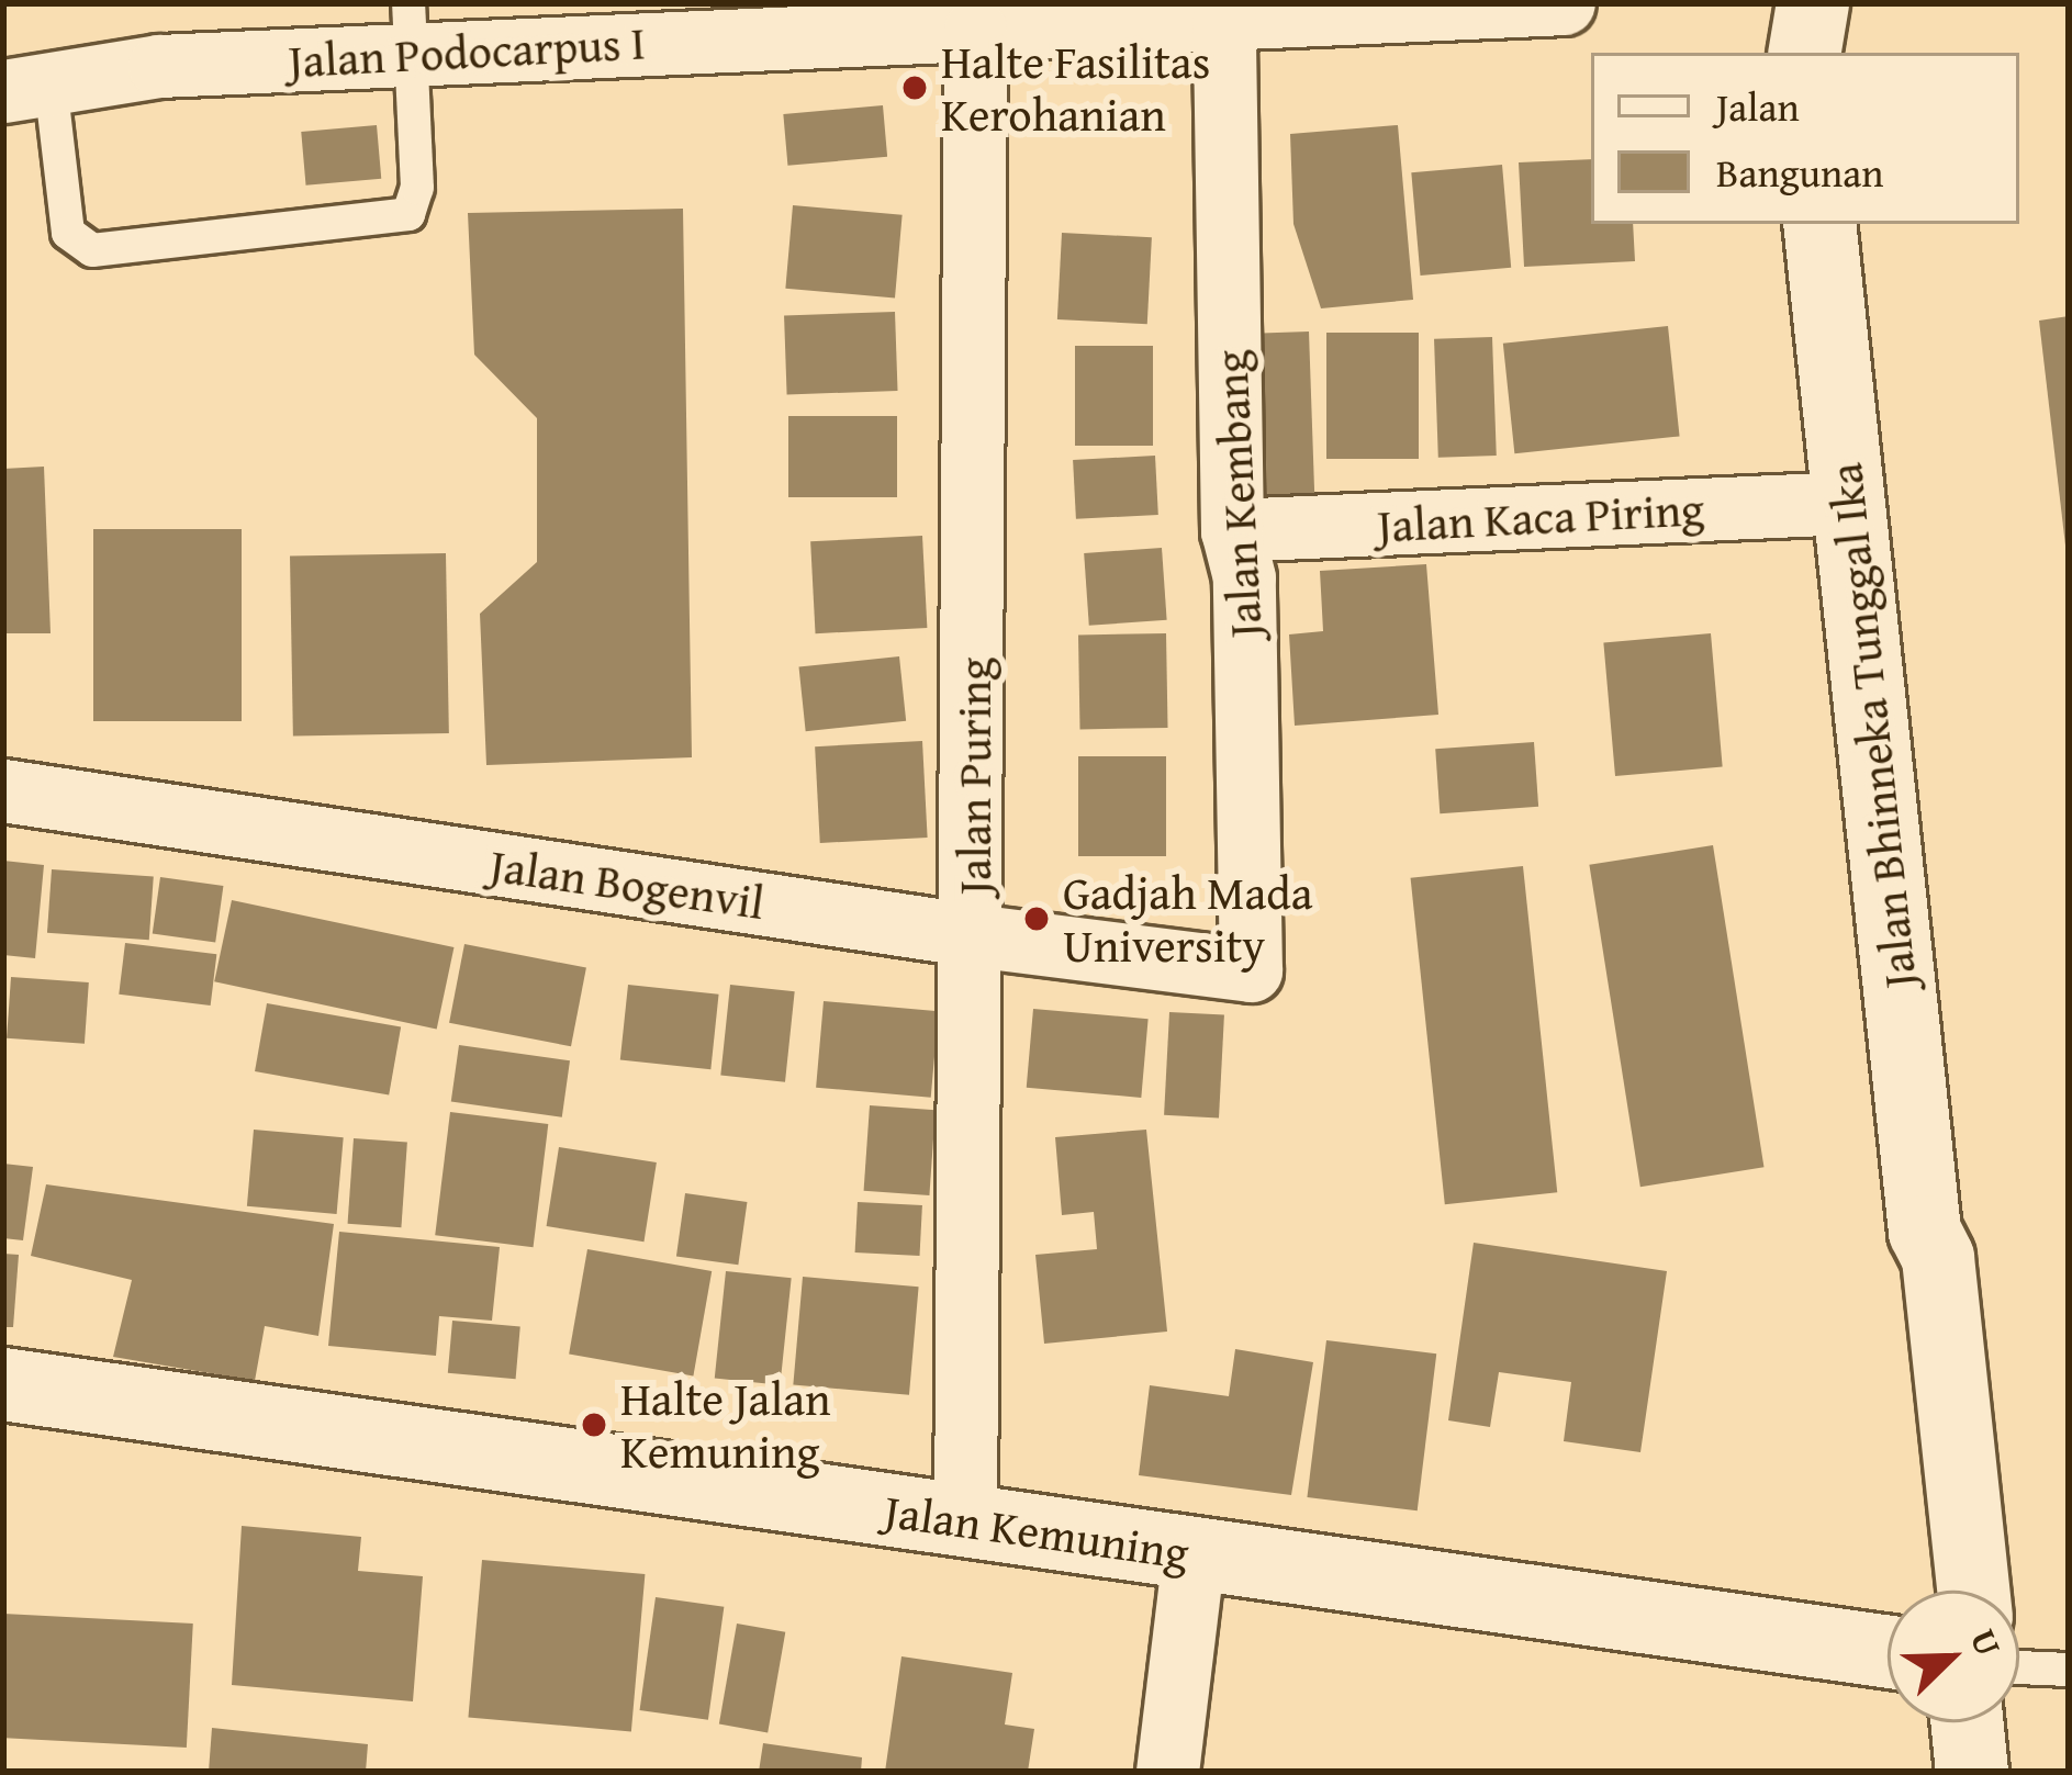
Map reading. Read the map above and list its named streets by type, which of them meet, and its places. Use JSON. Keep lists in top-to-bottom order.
{
  "streets": {
    "street": [
      "Jalan Podocarpus I",
      "Jalan Kembang",
      "Jalan Kaca Piring",
      "Jalan Bhinneka Tunggal Ika",
      "Jalan Puring",
      "Jalan Bogenvil",
      "Jalan Kemuning"
    ]
  },
  "crossings": [
    ["Jalan Podocarpus I", "Jalan Kembang"],
    ["Jalan Podocarpus I", "Jalan Puring"],
    ["Jalan Kembang", "Jalan Kaca Piring"],
    ["Jalan Kembang", "Jalan Bogenvil"],
    ["Jalan Kaca Piring", "Jalan Bhinneka Tunggal Ika"],
    ["Jalan Puring", "Jalan Bogenvil"],
    ["Jalan Puring", "Jalan Kemuning"]
  ],
  "places": ["Halte Fasilitas Kerohanian", "Gadjah Mada University", "Halte Jalan Kemuning"],
  "legend": ["Jalan", "Bangunan"],
  "north": "top right"
}
